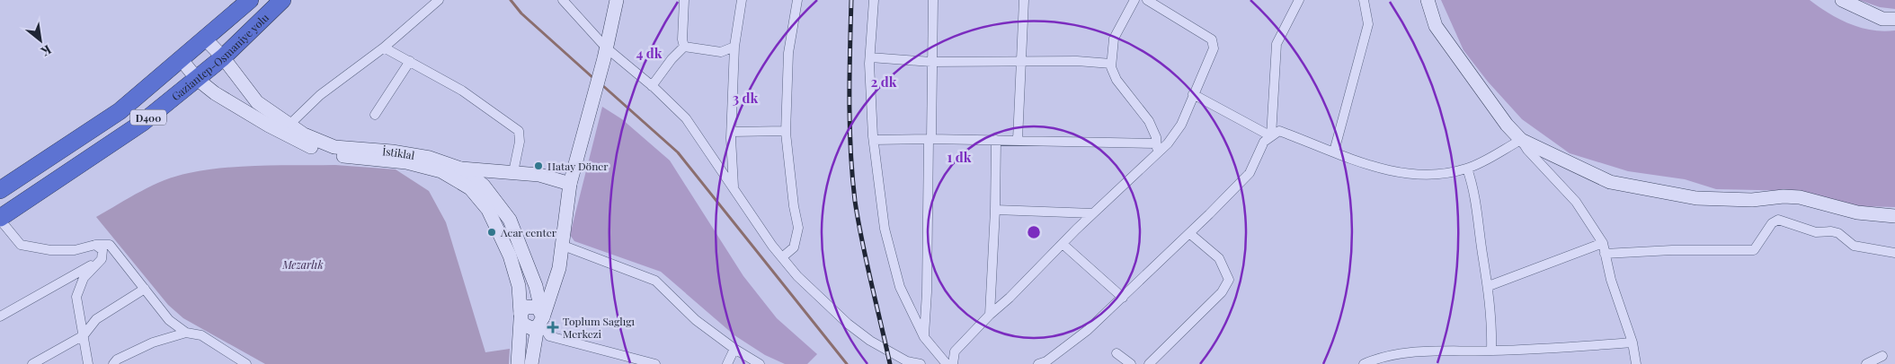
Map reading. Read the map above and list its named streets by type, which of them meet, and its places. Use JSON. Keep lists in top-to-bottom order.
{
  "streets": {
    "highway": ["Gaziantep-Osmaniye yolu", "D400"],
    "street": ["İstiklal"]
  },
  "crossings": [
    ["Gaziantep-Osmaniye yolu", "İstiklal"]
  ],
  "parks": ["Mezarlık"],
  "places": {
    "other": ["Hatay Döner", "Acar center"],
    "health": ["Toplum Saglıgı Merkezi"]
  },
  "north": "bottom right",
  "rings": [
    "4 dk",
    "2 dk",
    "3 dk",
    "1 dk"
  ]
}
